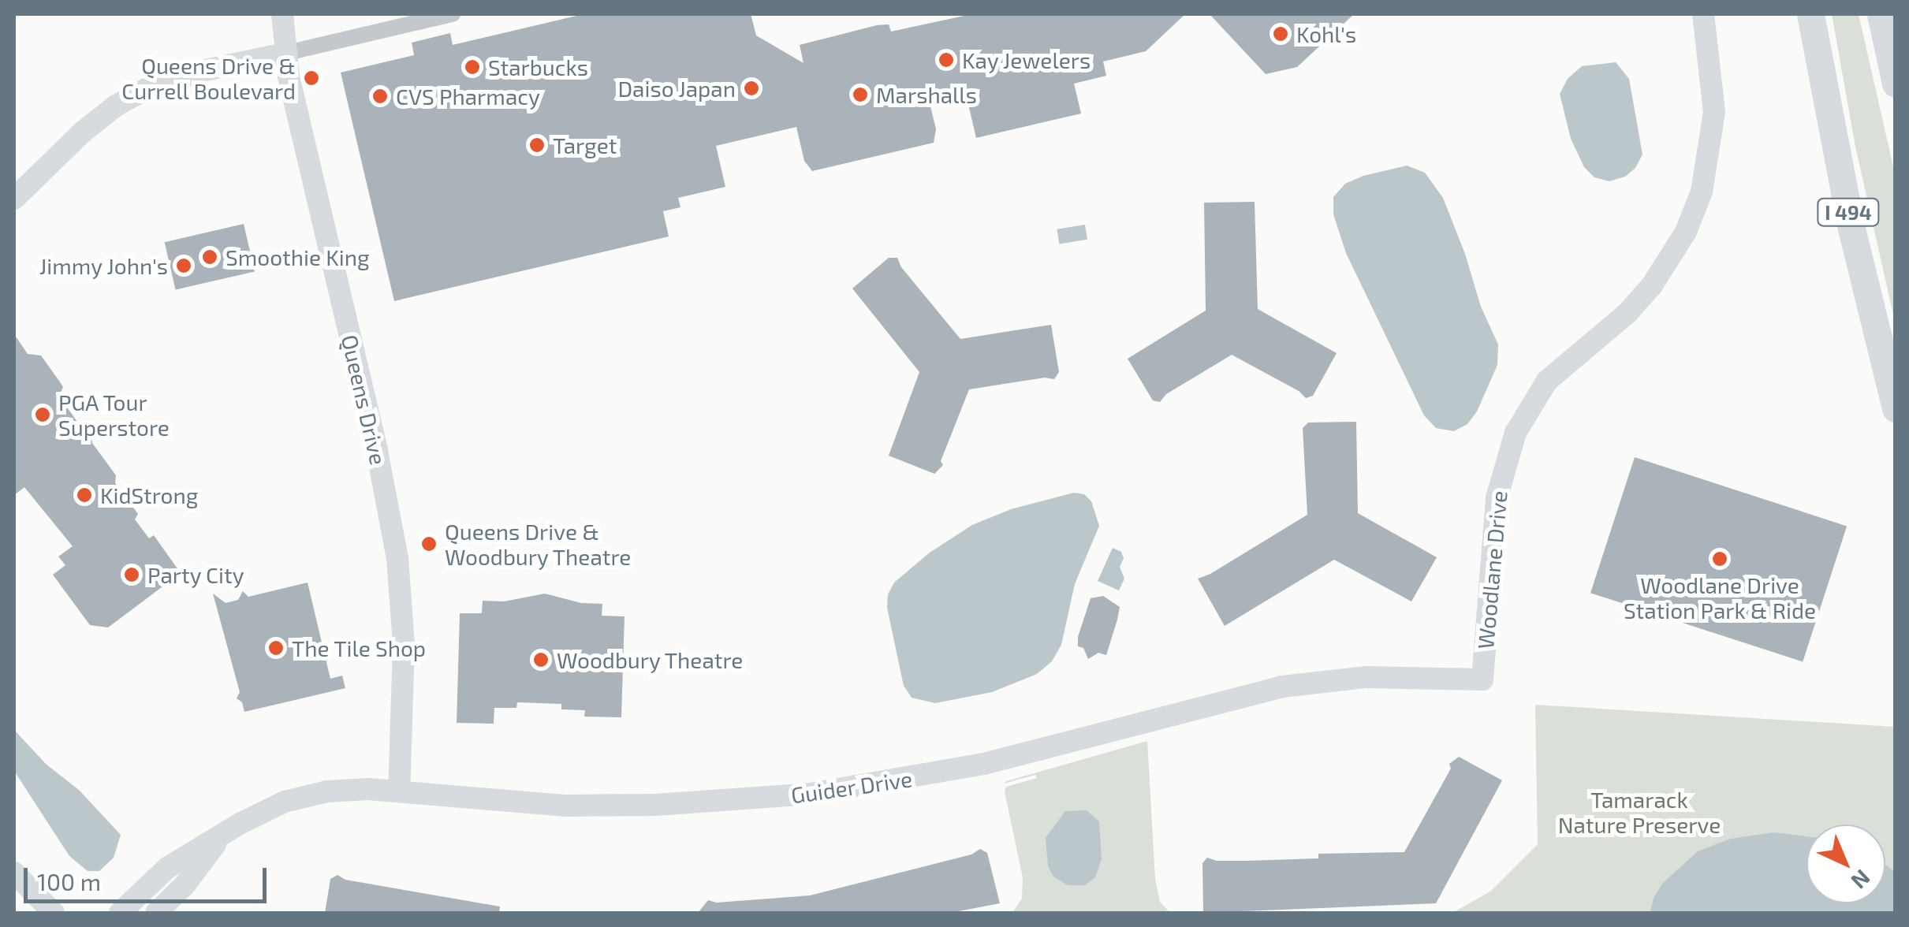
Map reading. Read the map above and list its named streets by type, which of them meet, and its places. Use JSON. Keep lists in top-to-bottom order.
{
  "streets": {
    "highway": ["I 494"],
    "street": ["Queens Drive", "Woodlane Drive", "Guider Drive"]
  },
  "crossings": [
    ["Queens Drive", "Guider Drive"],
    ["Woodlane Drive", "Guider Drive"]
  ],
  "parks": ["Tamarack Nature Preserve"],
  "places": [
    "Kohl's",
    "Kay Jewelers",
    "Starbucks",
    "Queens Drive & Currell Boulevard",
    "Daiso Japan",
    "Marshalls",
    "CVS Pharmacy",
    "Target",
    "Smoothie King",
    "Jimmy John's",
    "PGA Tour Superstore",
    "KidStrong",
    "Queens Drive & Woodbury Theatre",
    "Woodlane Drive Station Park & Ride",
    "Party City",
    "The Tile Shop",
    "Woodbury Theatre"
  ],
  "scale_bar": "100 m",
  "north": "bottom right"
}
